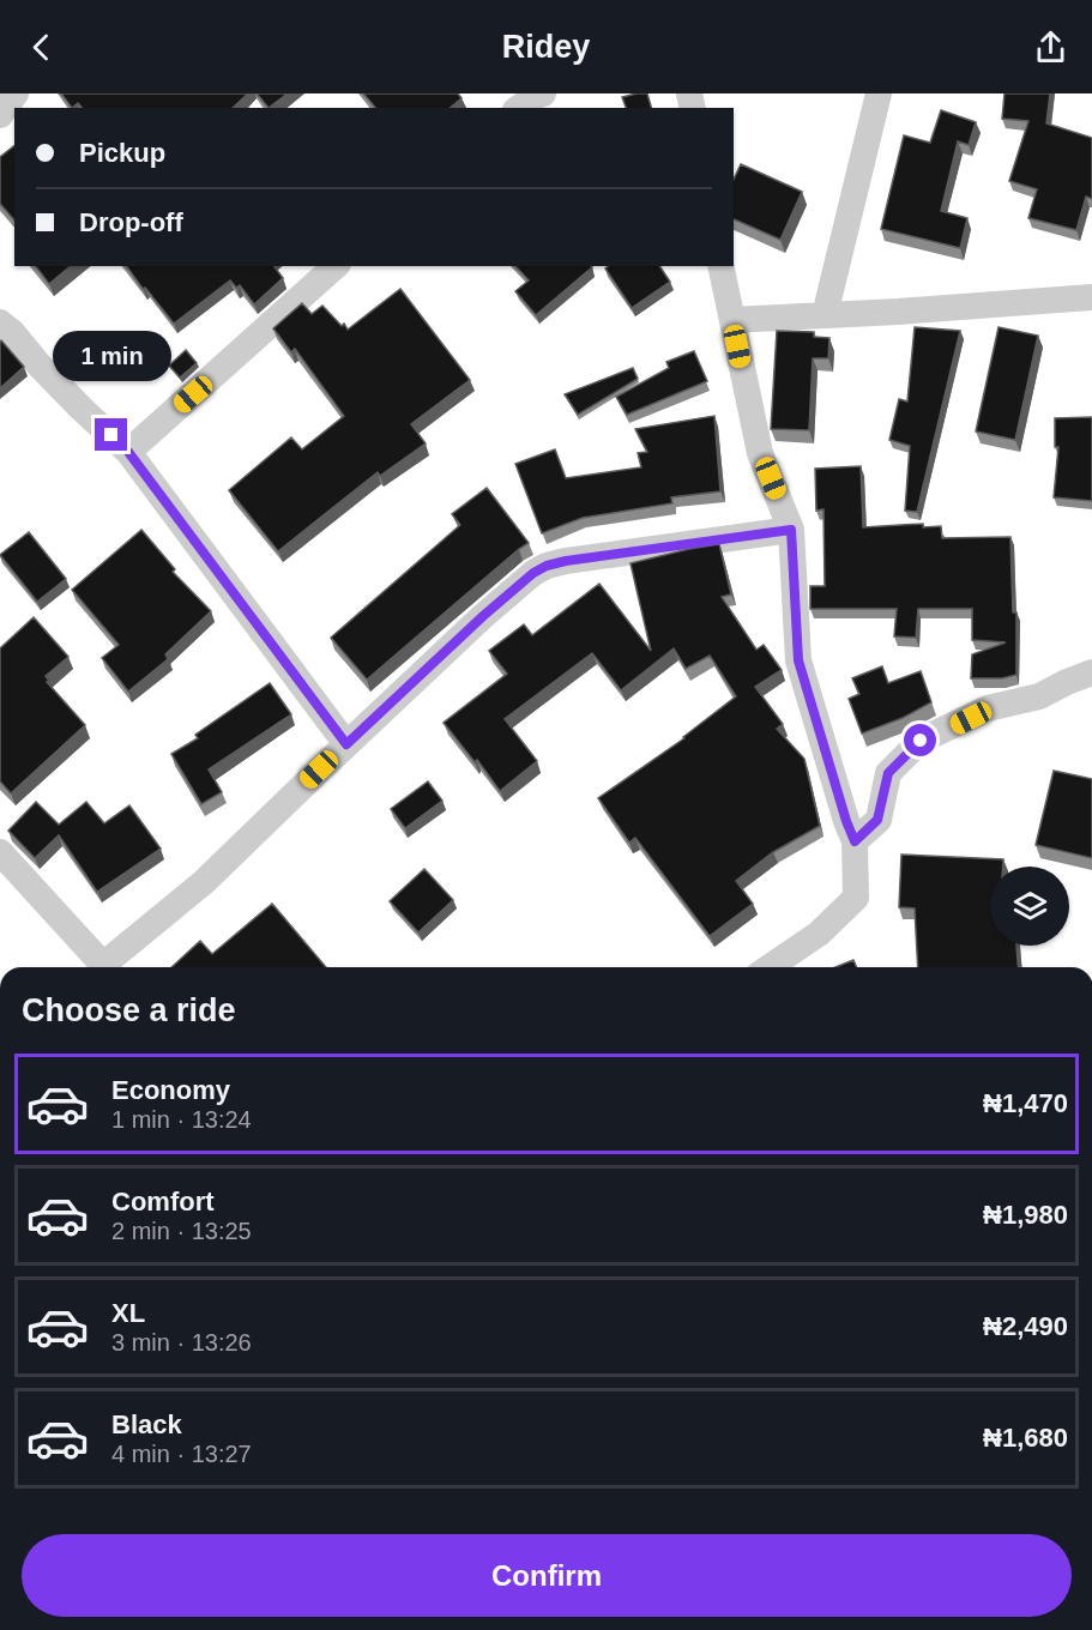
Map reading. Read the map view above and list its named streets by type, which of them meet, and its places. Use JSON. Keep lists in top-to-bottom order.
{
  "page": {
    "header": "Ridey",
    "banner": ["Pickup", "Drop-off"],
    "bubble": "1 min",
    "heading": "Choose a ride",
    "list": [
      {
        "name": "Economy",
        "note": "1 min · 13:24",
        "value": "₦1,470"
      },
      {
        "name": "Comfort",
        "note": "2 min · 13:25",
        "value": "₦1,980"
      },
      {
        "name": "XL",
        "note": "3 min · 13:26",
        "value": "₦2,490"
      },
      {
        "name": "Black",
        "note": "4 min · 13:27",
        "value": "₦1,680"
      }
    ],
    "buttons": "Confirm"
  }
}
